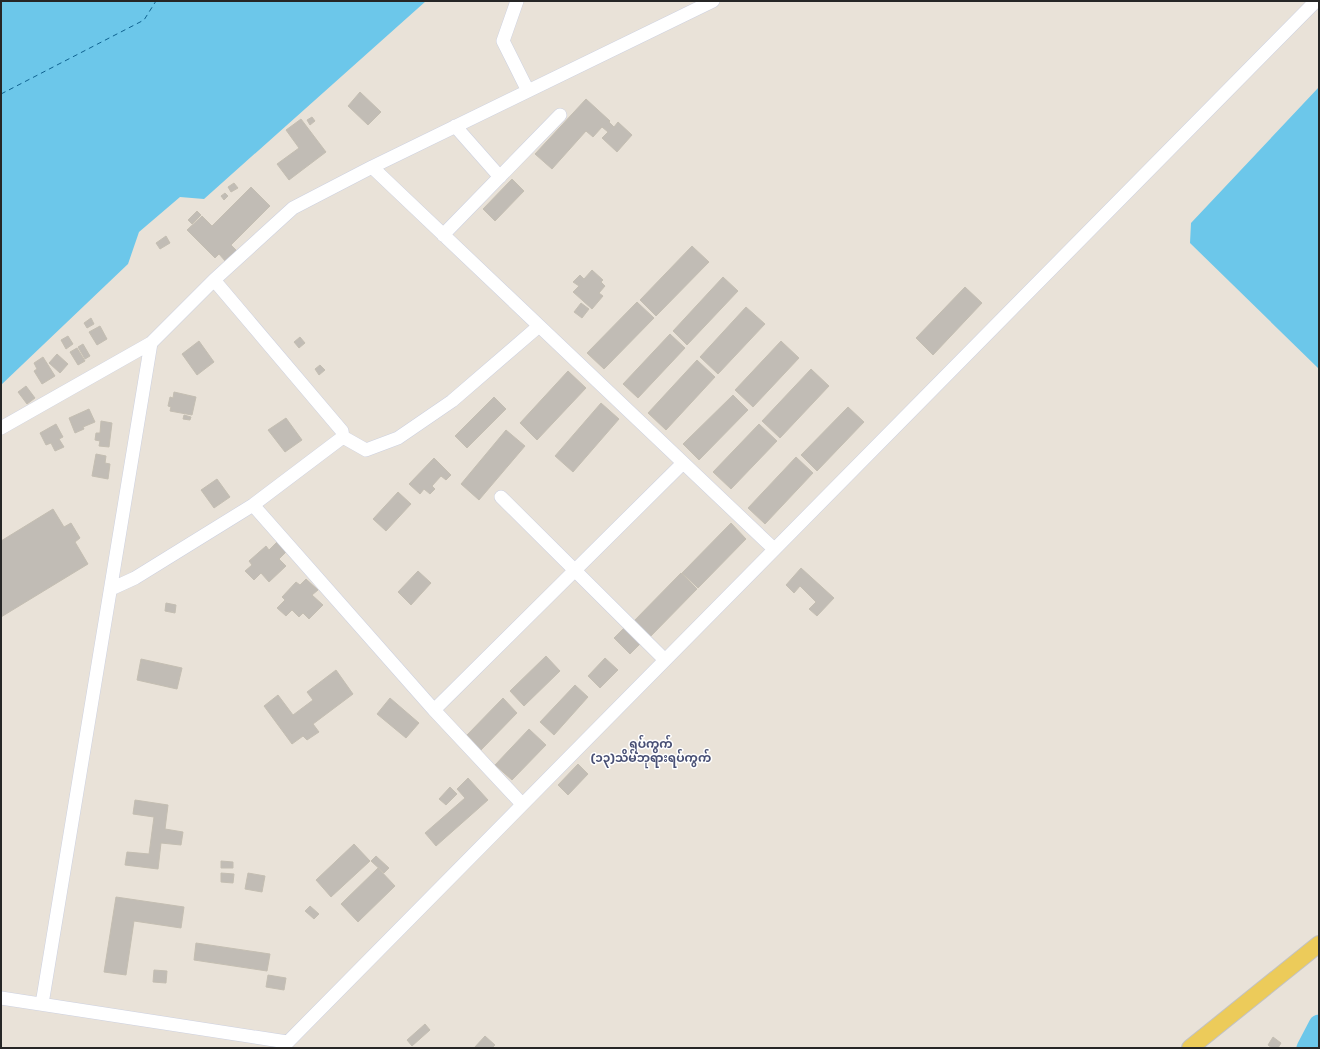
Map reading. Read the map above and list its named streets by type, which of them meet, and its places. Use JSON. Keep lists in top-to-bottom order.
{
  "districts": ["ရပ်ကွက် (၁၃)သိမ်ဘုရားရပ်ကွက်"]
}
